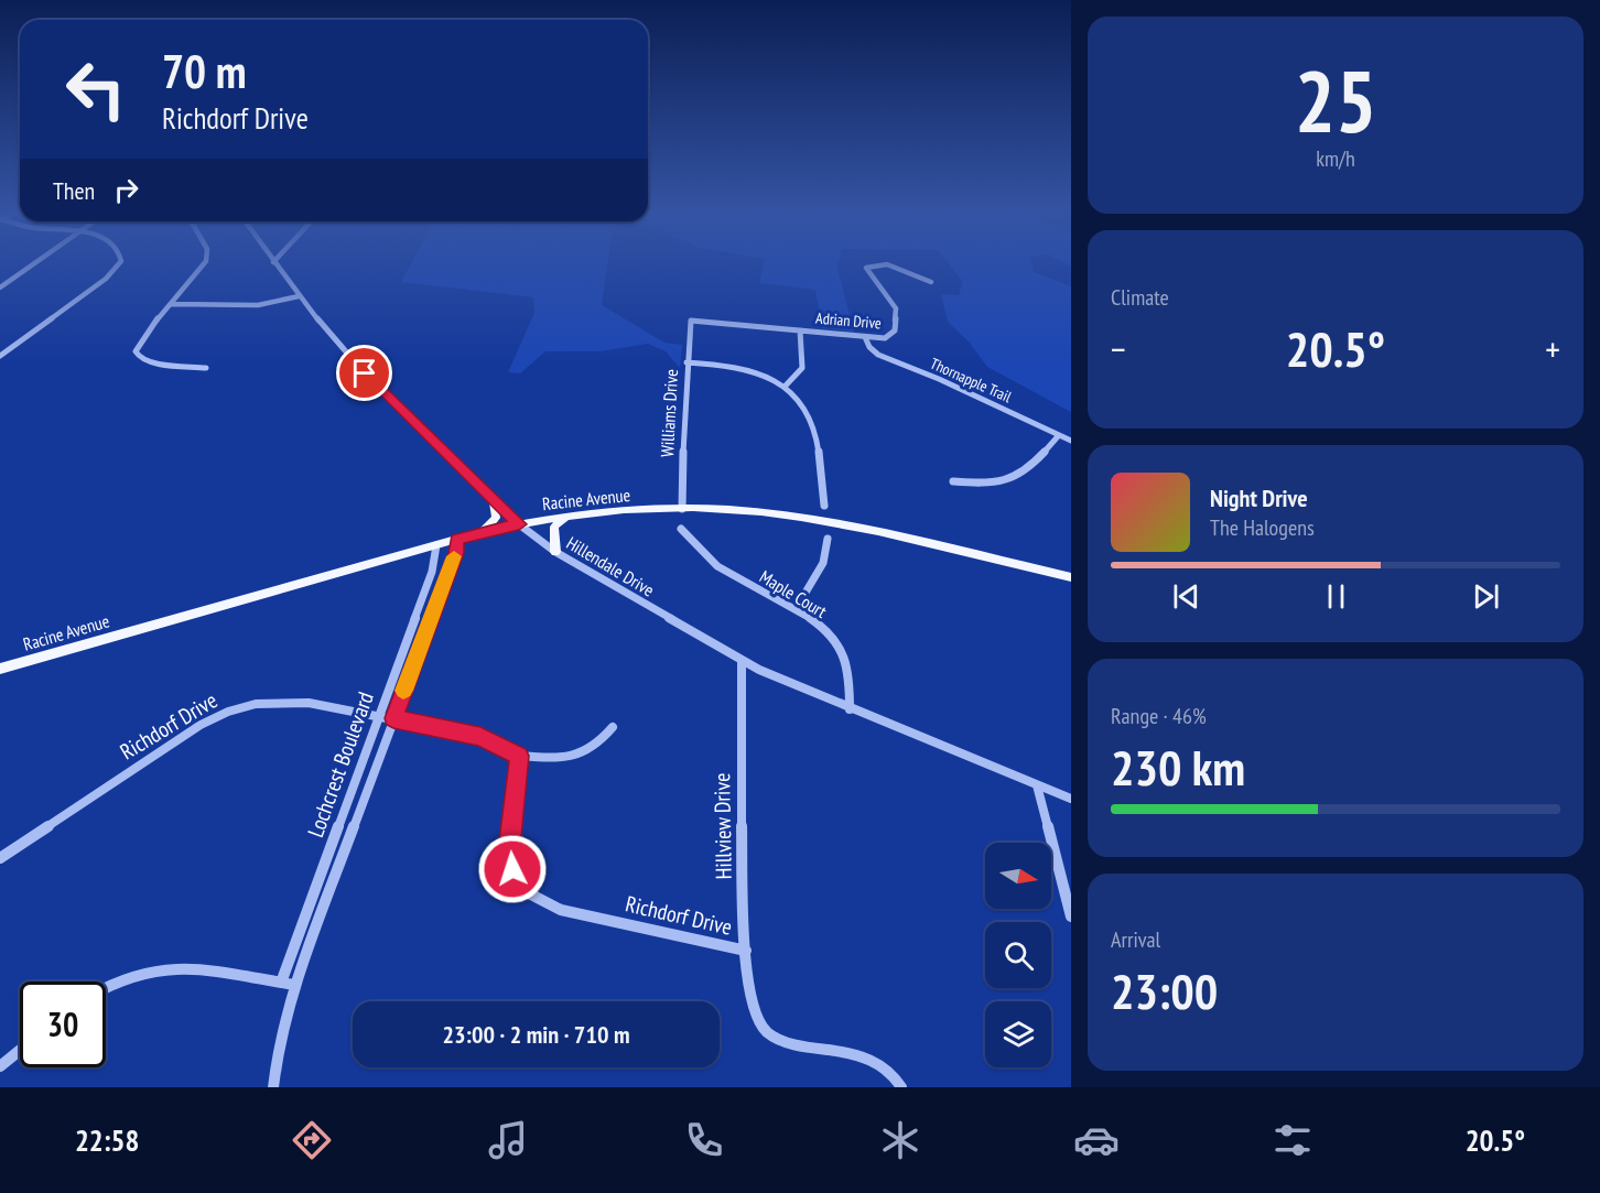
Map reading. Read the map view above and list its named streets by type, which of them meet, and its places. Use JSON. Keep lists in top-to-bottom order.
{
  "streets": {
    "main road": ["Racine Avenue"],
    "street": [
      "Adrian Drive",
      "Thornapple Trail",
      "Williams Drive",
      "Hillendale Drive",
      "Maple Court",
      "Richdorf Drive",
      "Lochcrest Boulevard",
      "Hillview Drive"
    ]
  },
  "crossings": [
    ["Adrian Drive", "Thornapple Trail"],
    ["Adrian Drive", "Williams Drive"],
    ["Williams Drive", "Racine Avenue"],
    ["Racine Avenue", "Hillendale Drive"],
    ["Racine Avenue", "Lochcrest Boulevard"],
    ["Hillendale Drive", "Maple Court"],
    ["Hillendale Drive", "Hillview Drive"],
    ["Richdorf Drive", "Lochcrest Boulevard"],
    ["Richdorf Drive", "Hillview Drive"]
  ],
  "north": "right",
  "page": {
    "tile": [
      ["25", "km/h"],
      "Climate",
      ["Range · 46%", "230 km"],
      ["Arrival", "23:00"]
    ],
    "turn": ["70 m", "Richdorf Drive"],
    "then": "Then",
    "heat": ["−", "20.5°", "+"],
    "song": ["Night Drive", "The Halogens"],
    "limit": "30",
    "trip": "23:00 · 2 min · 710 m",
    "tabs": ["22:58", "20.5°"]
  }
}
